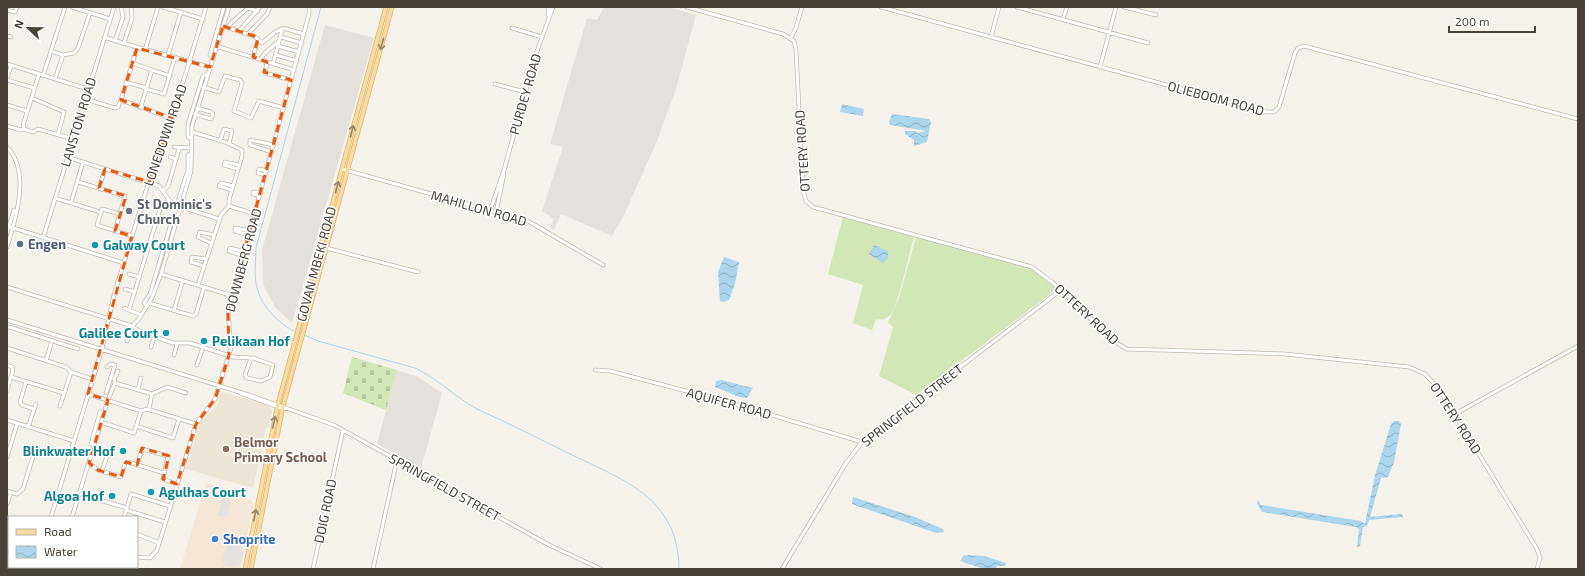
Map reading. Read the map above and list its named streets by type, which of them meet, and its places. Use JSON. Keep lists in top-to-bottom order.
{
  "streets": {
    "main road": ["GOVAN MBEKI ROAD"],
    "street": [
      "PURDEY ROAD",
      "OLIEBOOM ROAD",
      "LANSTON ROAD",
      "LONEDOWN ROAD",
      "OTTERY ROAD",
      "MAHILLON ROAD",
      "DOWNBERG ROAD",
      "AQUIFER ROAD",
      "SPRINGFIELD STREET",
      "DOIG ROAD"
    ]
  },
  "crossings": [
    ["PURDEY ROAD", "MAHILLON ROAD"],
    ["LONEDOWN ROAD", "SPRINGFIELD STREET"],
    ["OTTERY ROAD", "SPRINGFIELD STREET"],
    ["MAHILLON ROAD", "GOVAN MBEKI ROAD"],
    ["DOWNBERG ROAD", "SPRINGFIELD STREET"],
    ["GOVAN MBEKI ROAD", "SPRINGFIELD STREET"],
    ["AQUIFER ROAD", "SPRINGFIELD STREET"],
    ["SPRINGFIELD STREET", "DOIG ROAD"]
  ],
  "places": [
    "St Dominic's Church",
    "Engen",
    "Galway Court",
    "Galilee Court",
    "Pelikaan Hof",
    "Belmor Primary School",
    "Blinkwater Hof",
    "Agulhas Court",
    "Algoa Hof",
    "Shoprite"
  ],
  "legend": ["Road", "Water"],
  "scale_bar": "200 m",
  "north": "left"
}
